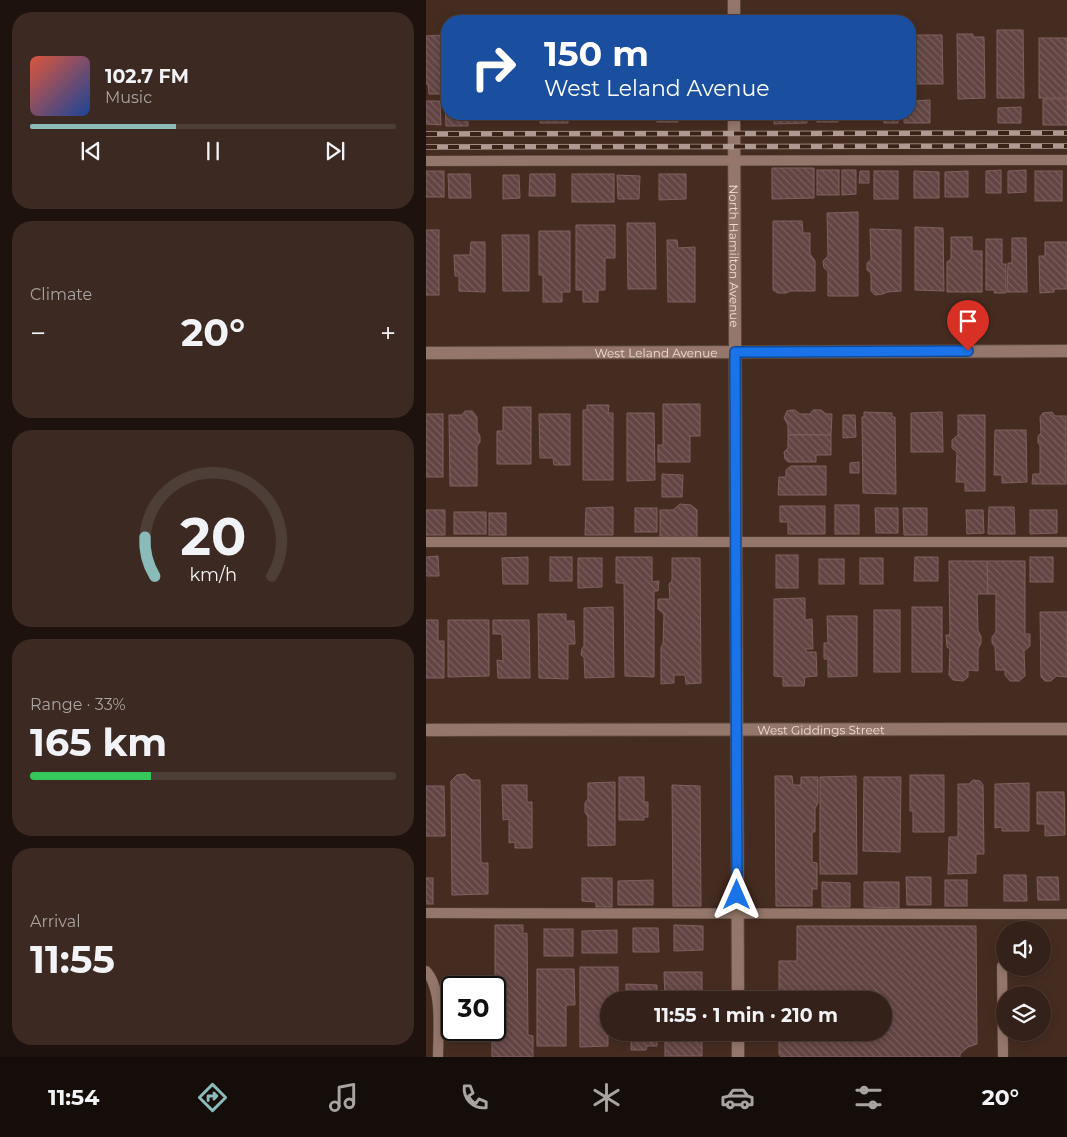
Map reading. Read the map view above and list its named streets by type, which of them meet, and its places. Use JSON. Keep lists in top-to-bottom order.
{
  "streets": {
    "street": ["North Hamilton Avenue", "West Leland Avenue", "West Giddings Street"]
  },
  "crossings": [
    ["North Hamilton Avenue", "West Leland Avenue"],
    ["North Hamilton Avenue", "West Giddings Street"]
  ],
  "page": {
    "turn": ["150 m", "West Leland Avenue"],
    "song": ["102.7 FM", "Music"],
    "tile": [
      "Climate",
      ["Range · 33%", "165 km"],
      ["Arrival", "11:55"]
    ],
    "heat": ["−", "20°", "+"],
    "limit": "30",
    "trip": "11:55 · 1 min · 210 m",
    "tabs": ["11:54", "20°"],
    "gauge": ["20", "km/h"]
  }
}
